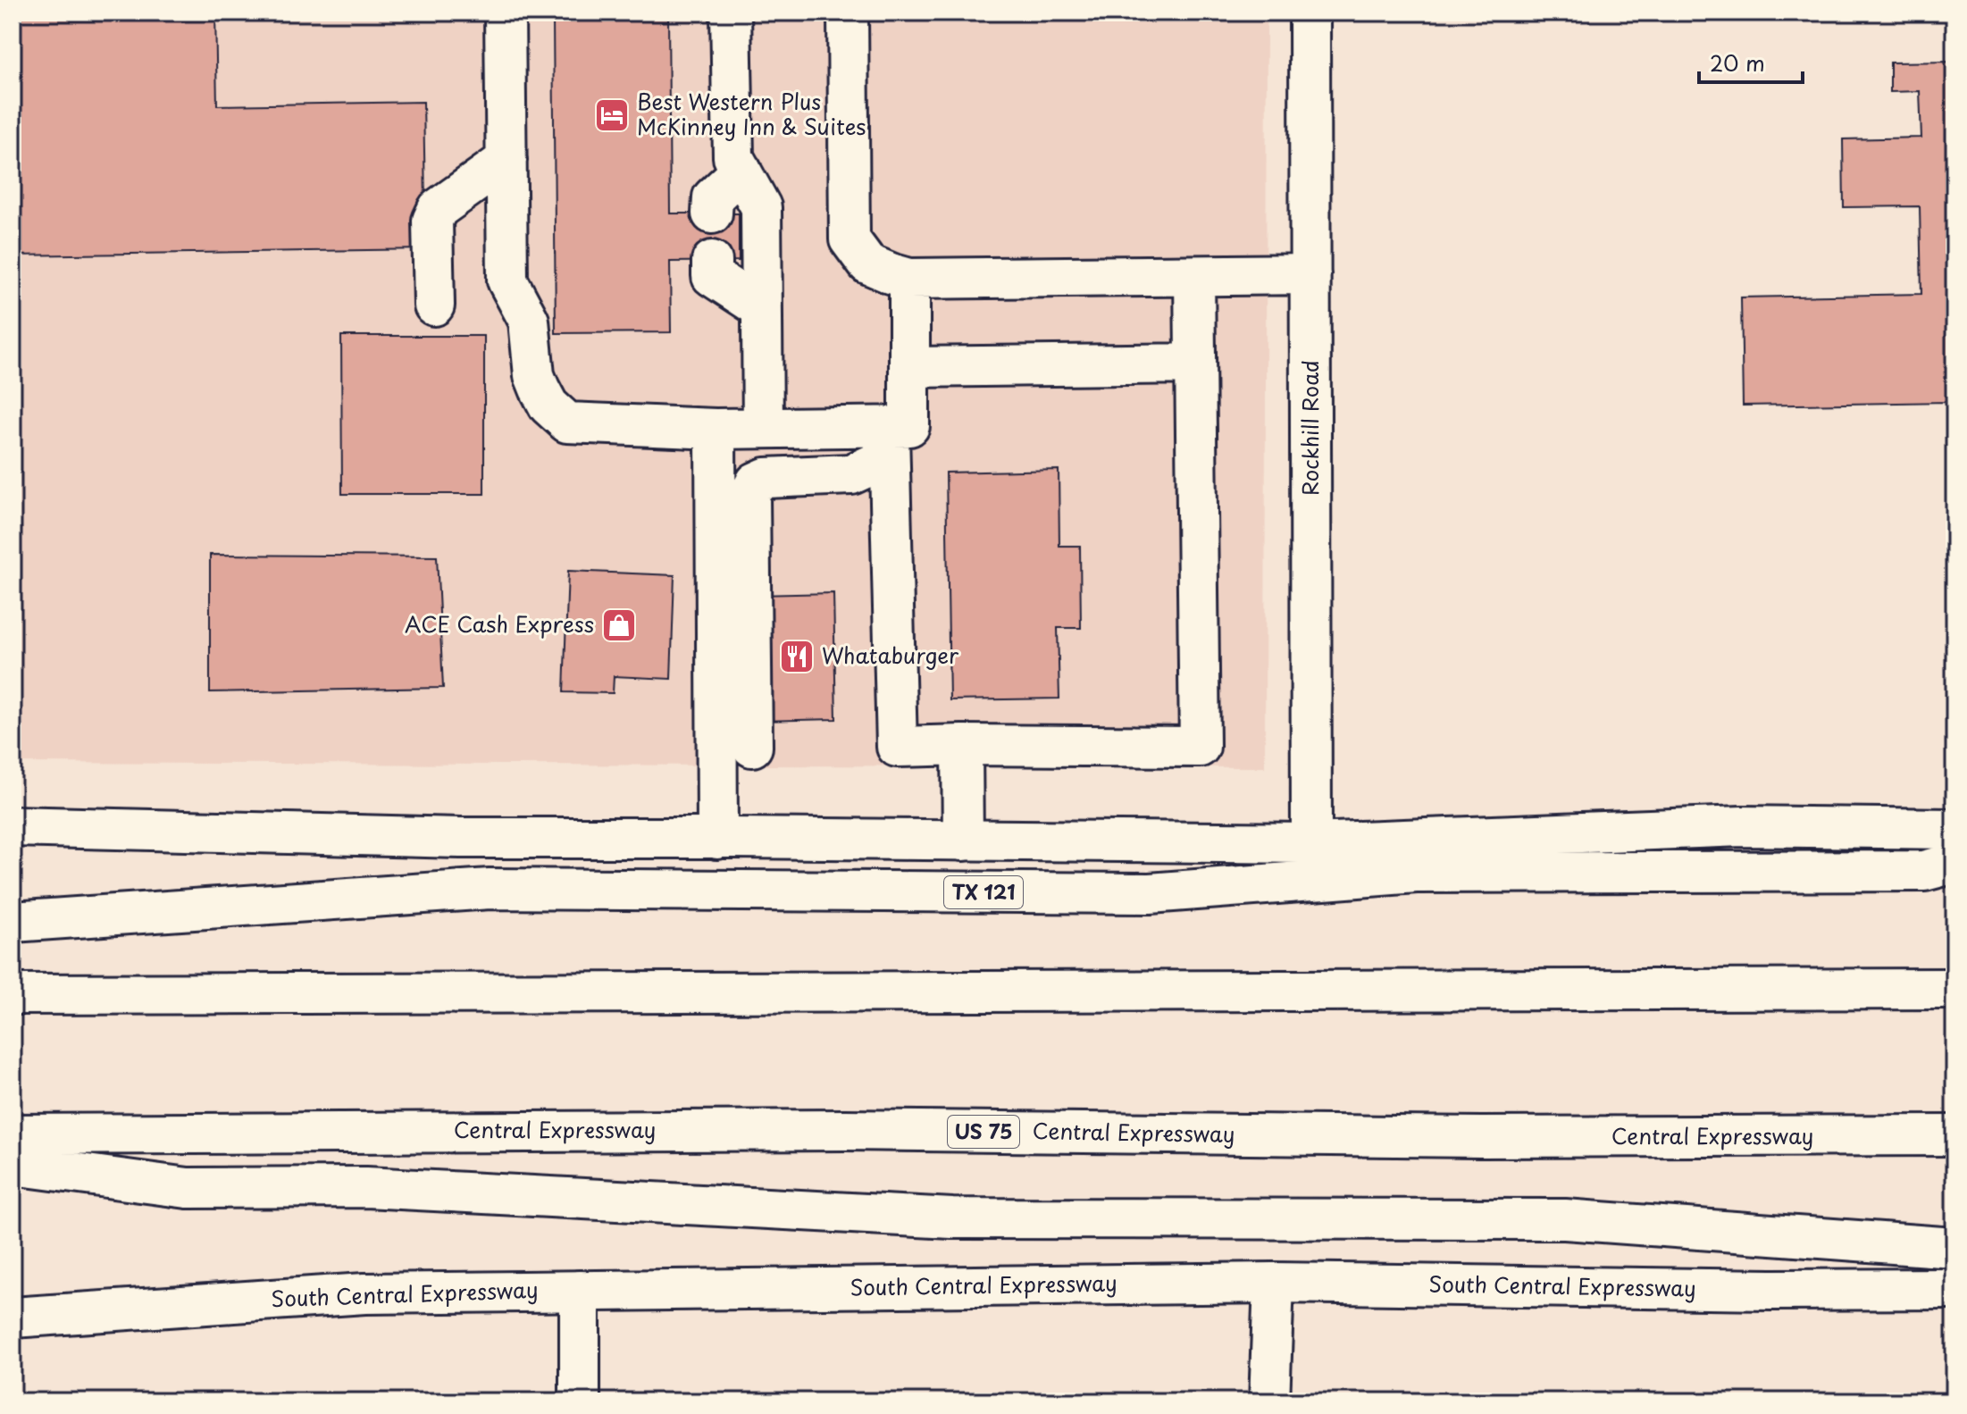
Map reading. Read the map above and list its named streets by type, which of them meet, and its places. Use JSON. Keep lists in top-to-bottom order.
{
  "streets": {
    "main road": [
      "Rockhill Road",
      "TX 121",
      "Central Expressway",
      "US 75",
      "South Central Expressway"
    ]
  },
  "places": {
    "hotel": ["Best Western Plus McKinney Inn & Suites"],
    "shop": ["ACE Cash Express"],
    "restaurant": ["Whataburger"]
  },
  "scale_bar": "20 m"
}
